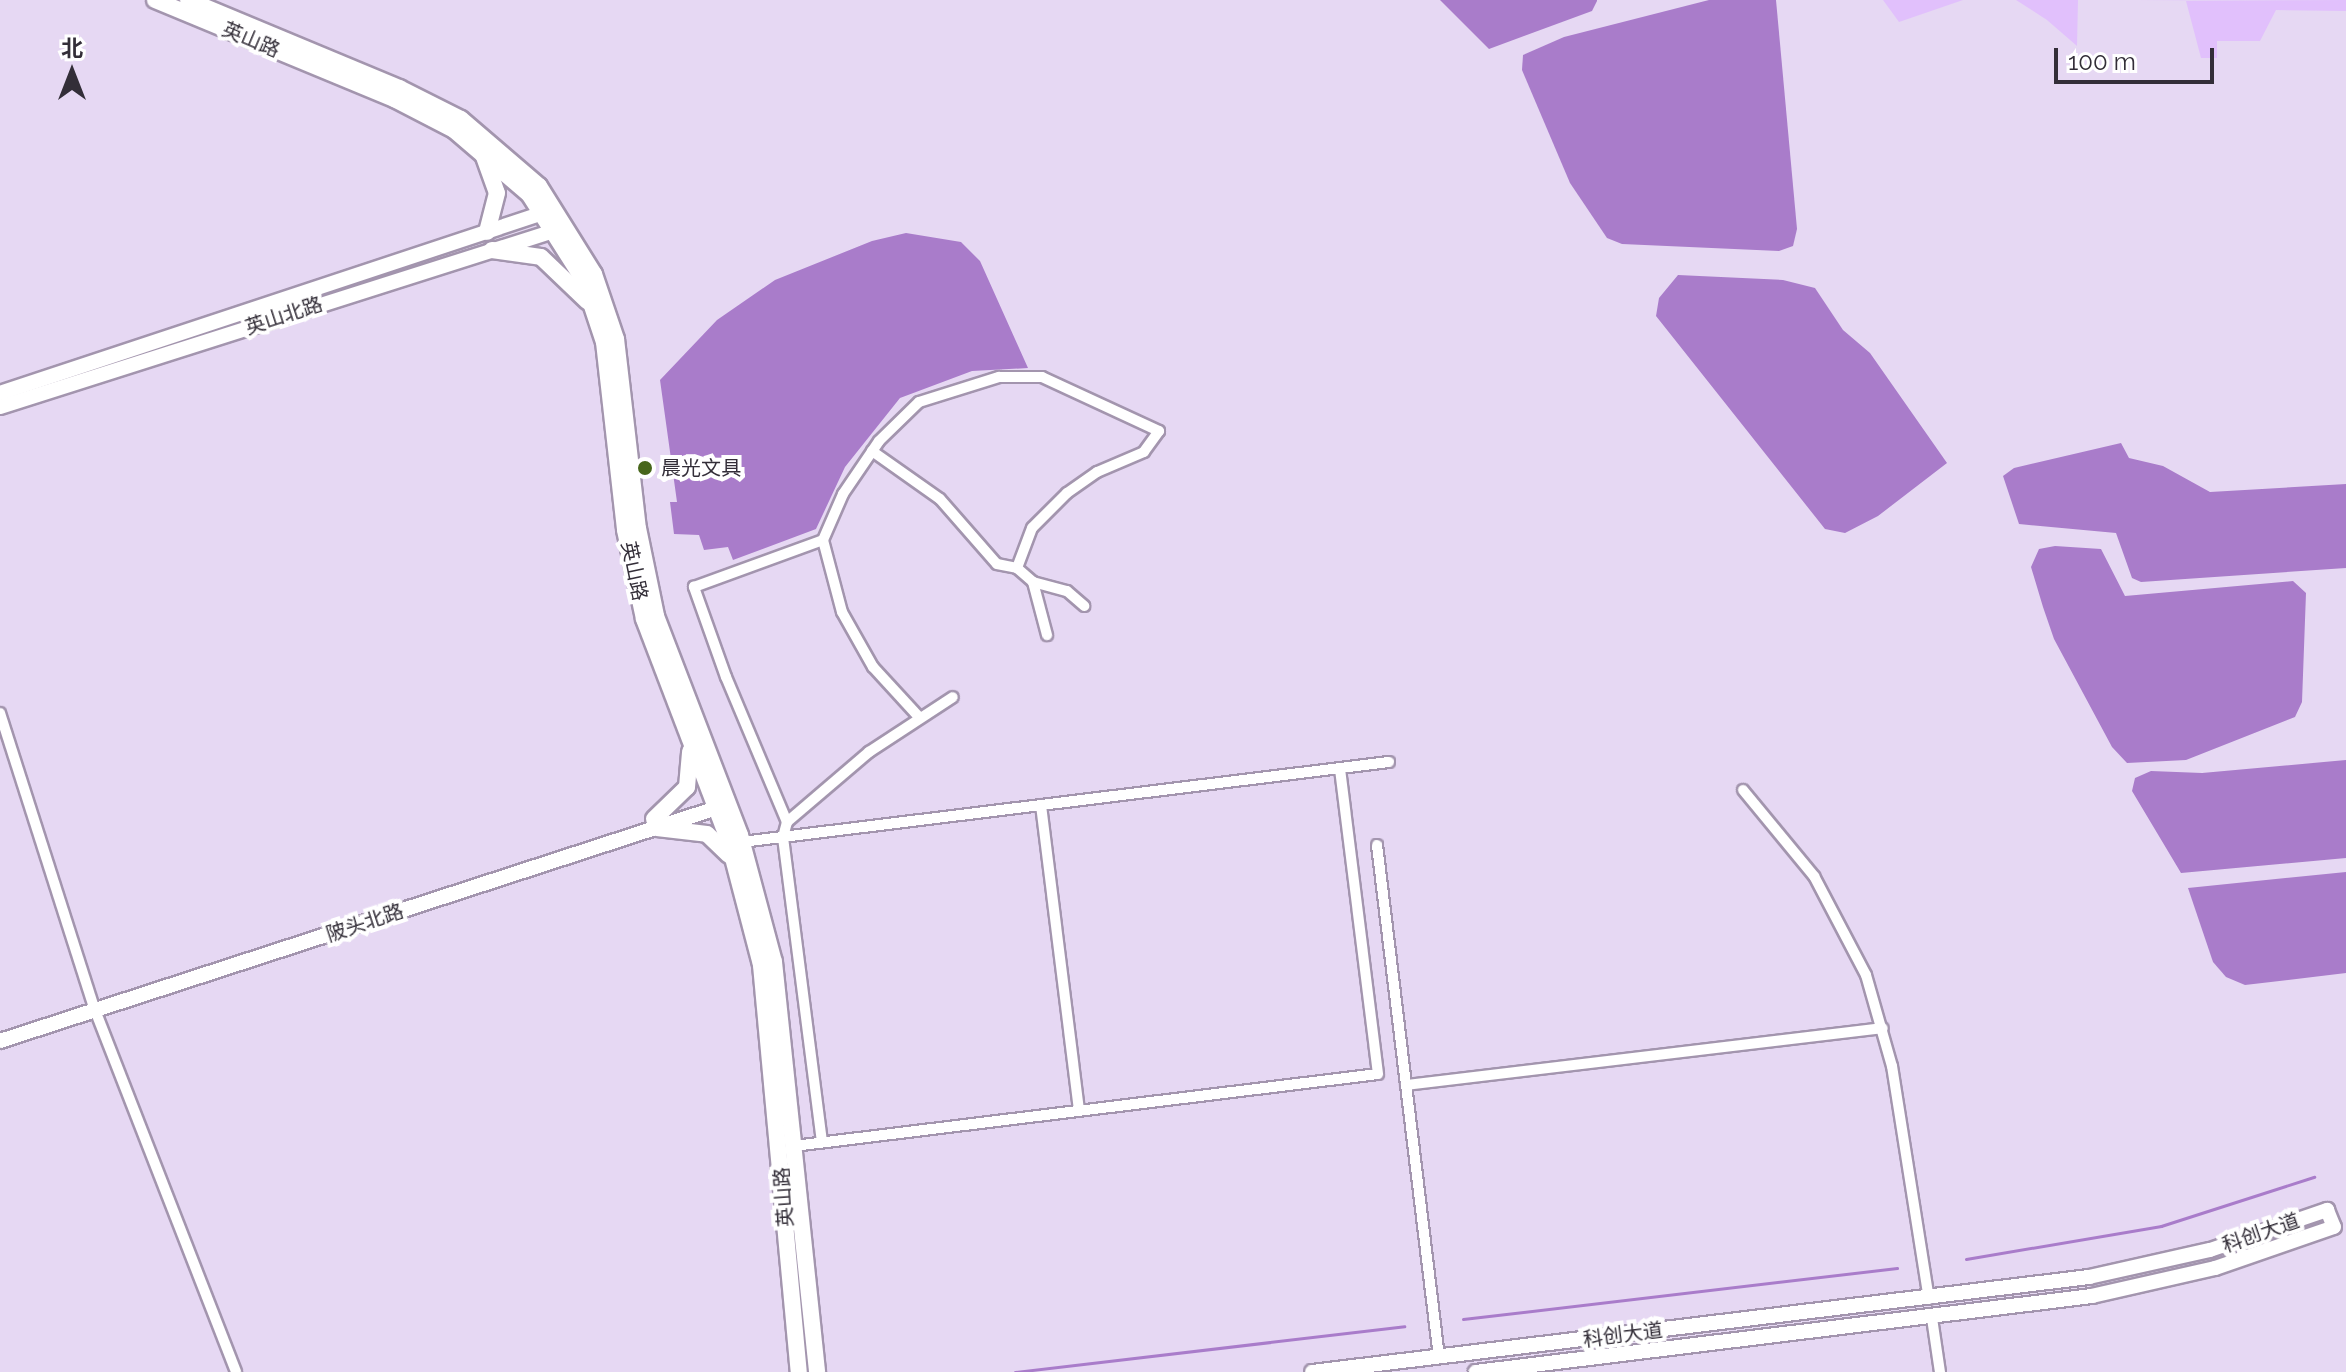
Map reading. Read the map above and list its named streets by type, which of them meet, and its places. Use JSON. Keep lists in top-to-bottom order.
{
  "streets": {
    "main road": [
      "英山路",
      "英山北路",
      "陂头北路",
      "科创大道"
    ]
  },
  "crossings": [
    ["英山路", "英山北路"],
    ["英山路", "陂头北路"]
  ],
  "places": ["晨光文具"],
  "scale_bar": "100 m",
  "north": "top"
}
